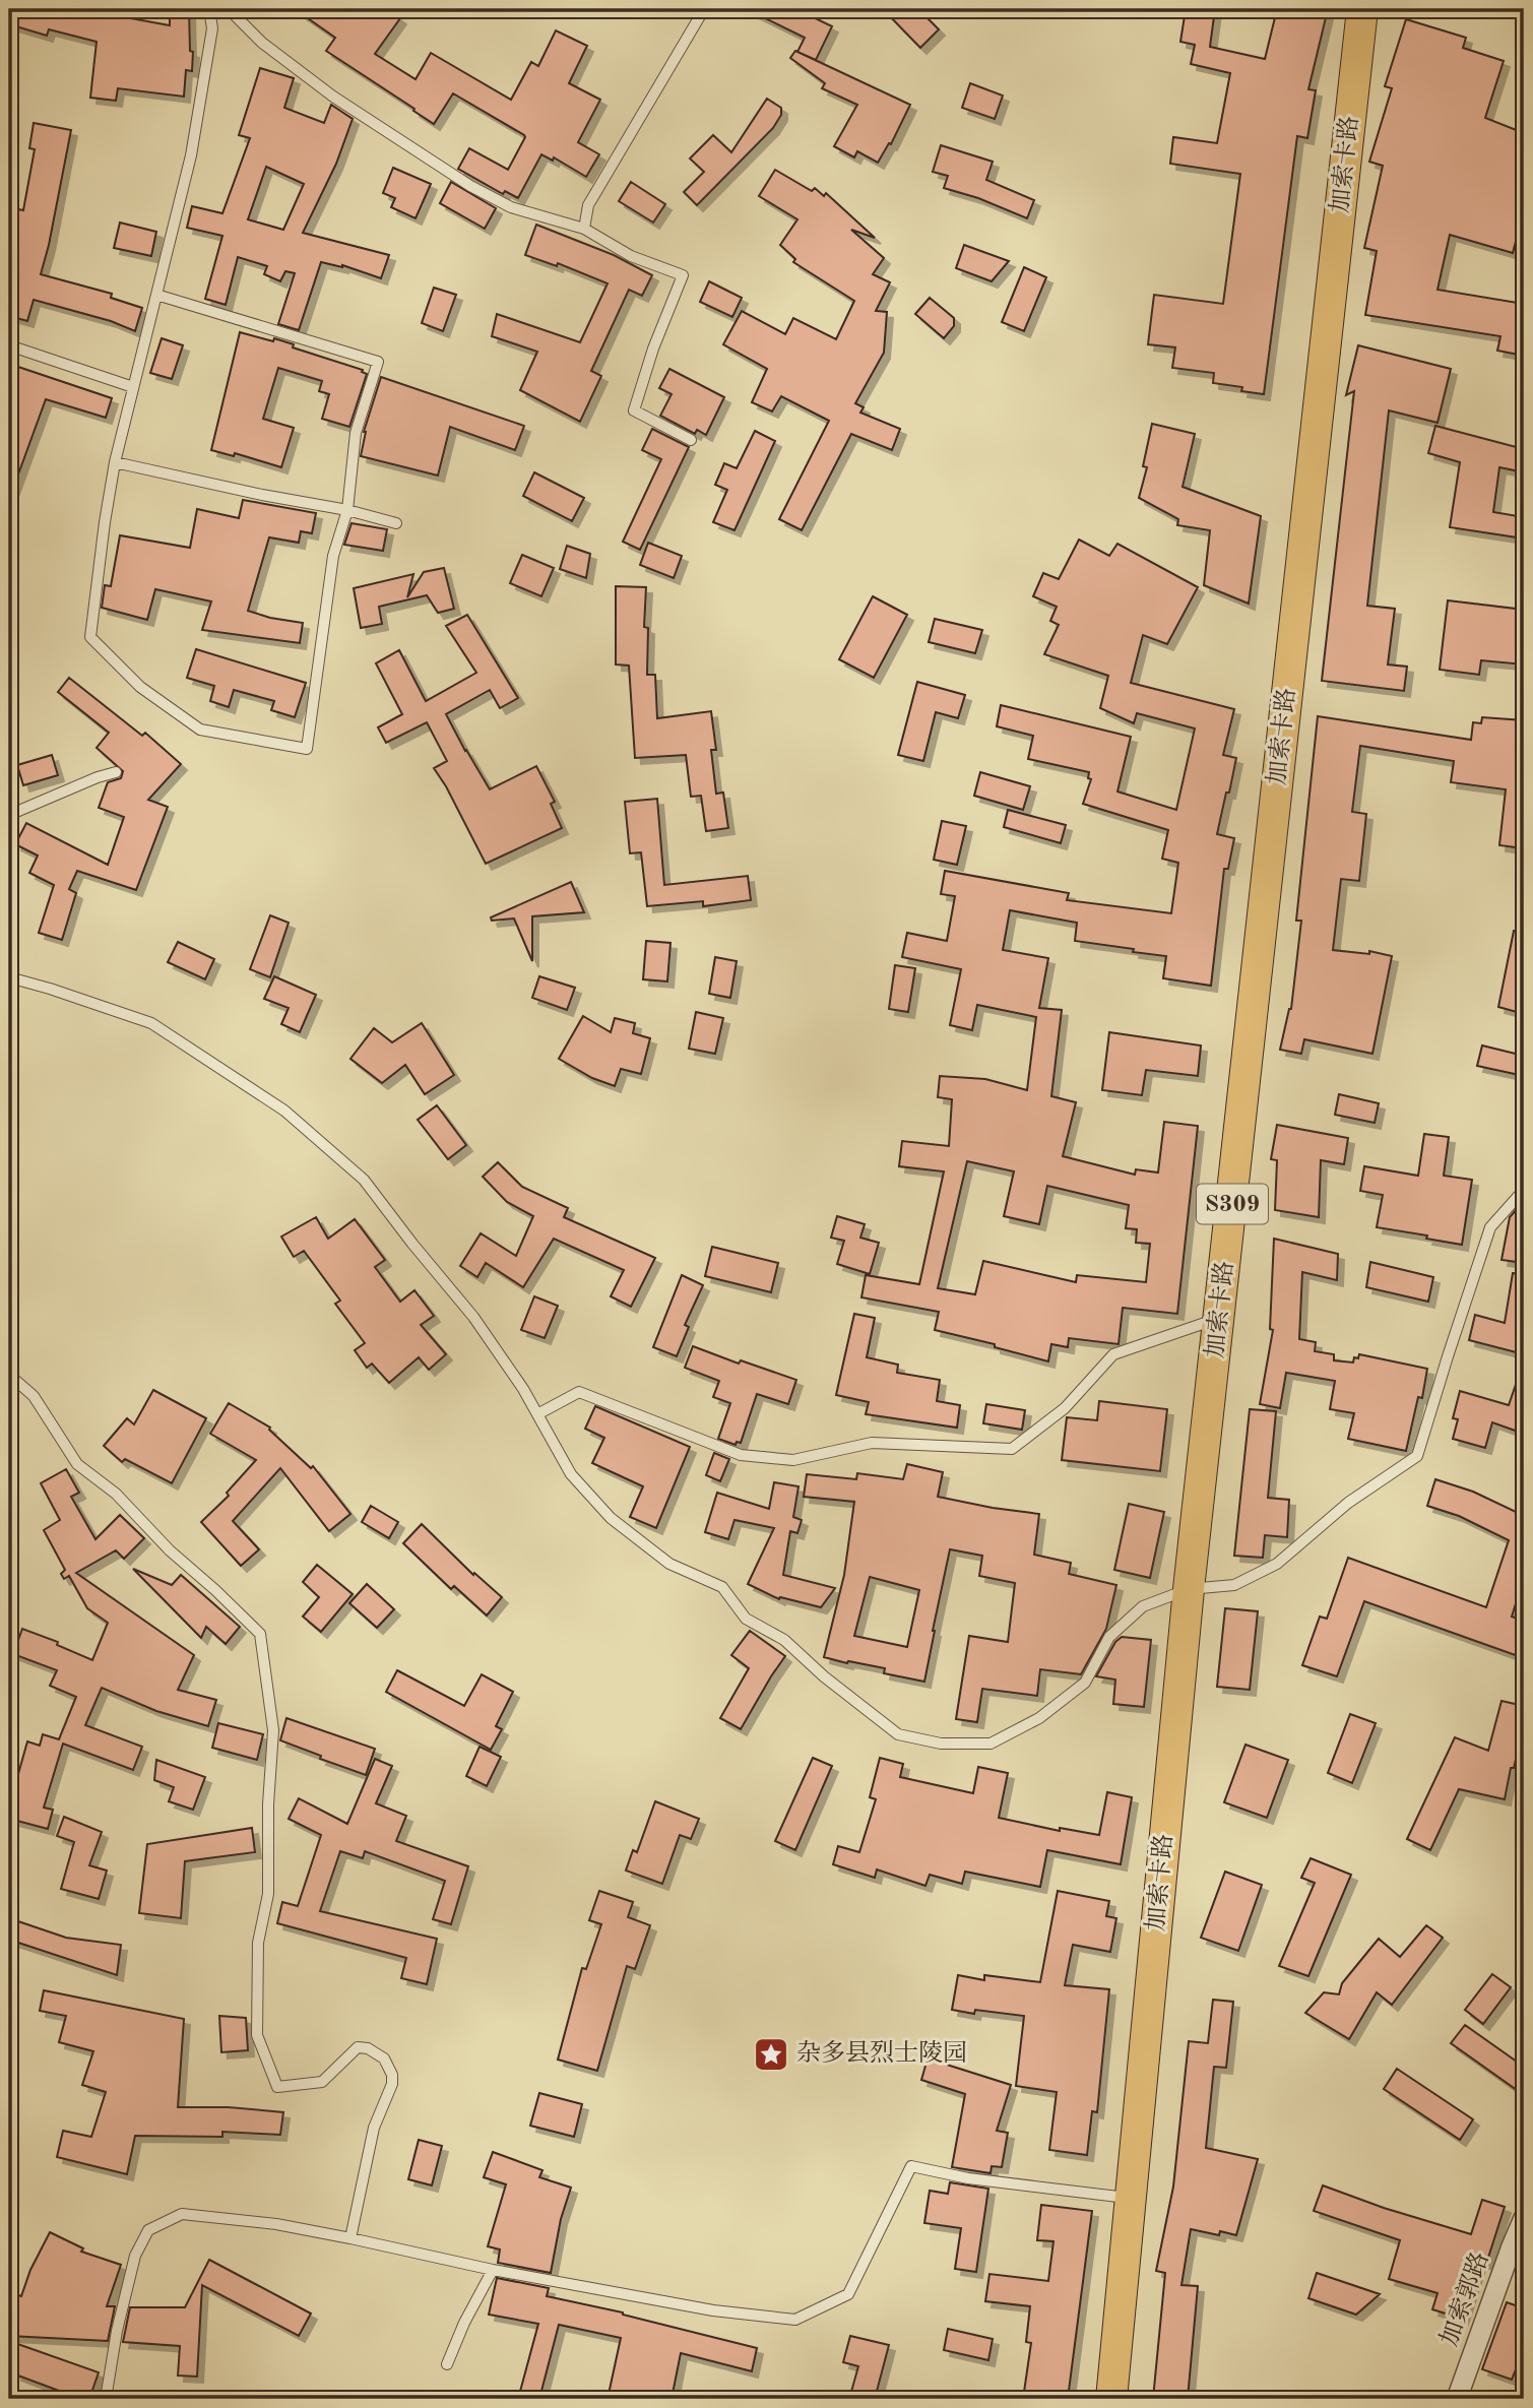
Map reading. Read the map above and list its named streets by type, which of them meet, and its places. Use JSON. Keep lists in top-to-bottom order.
{
  "streets": {
    "main road": ["加索卡路", "S309"],
    "street": ["加索郭路"]
  },
  "places": {
    "place": ["杂多县烈士陵园"]
  }
}
